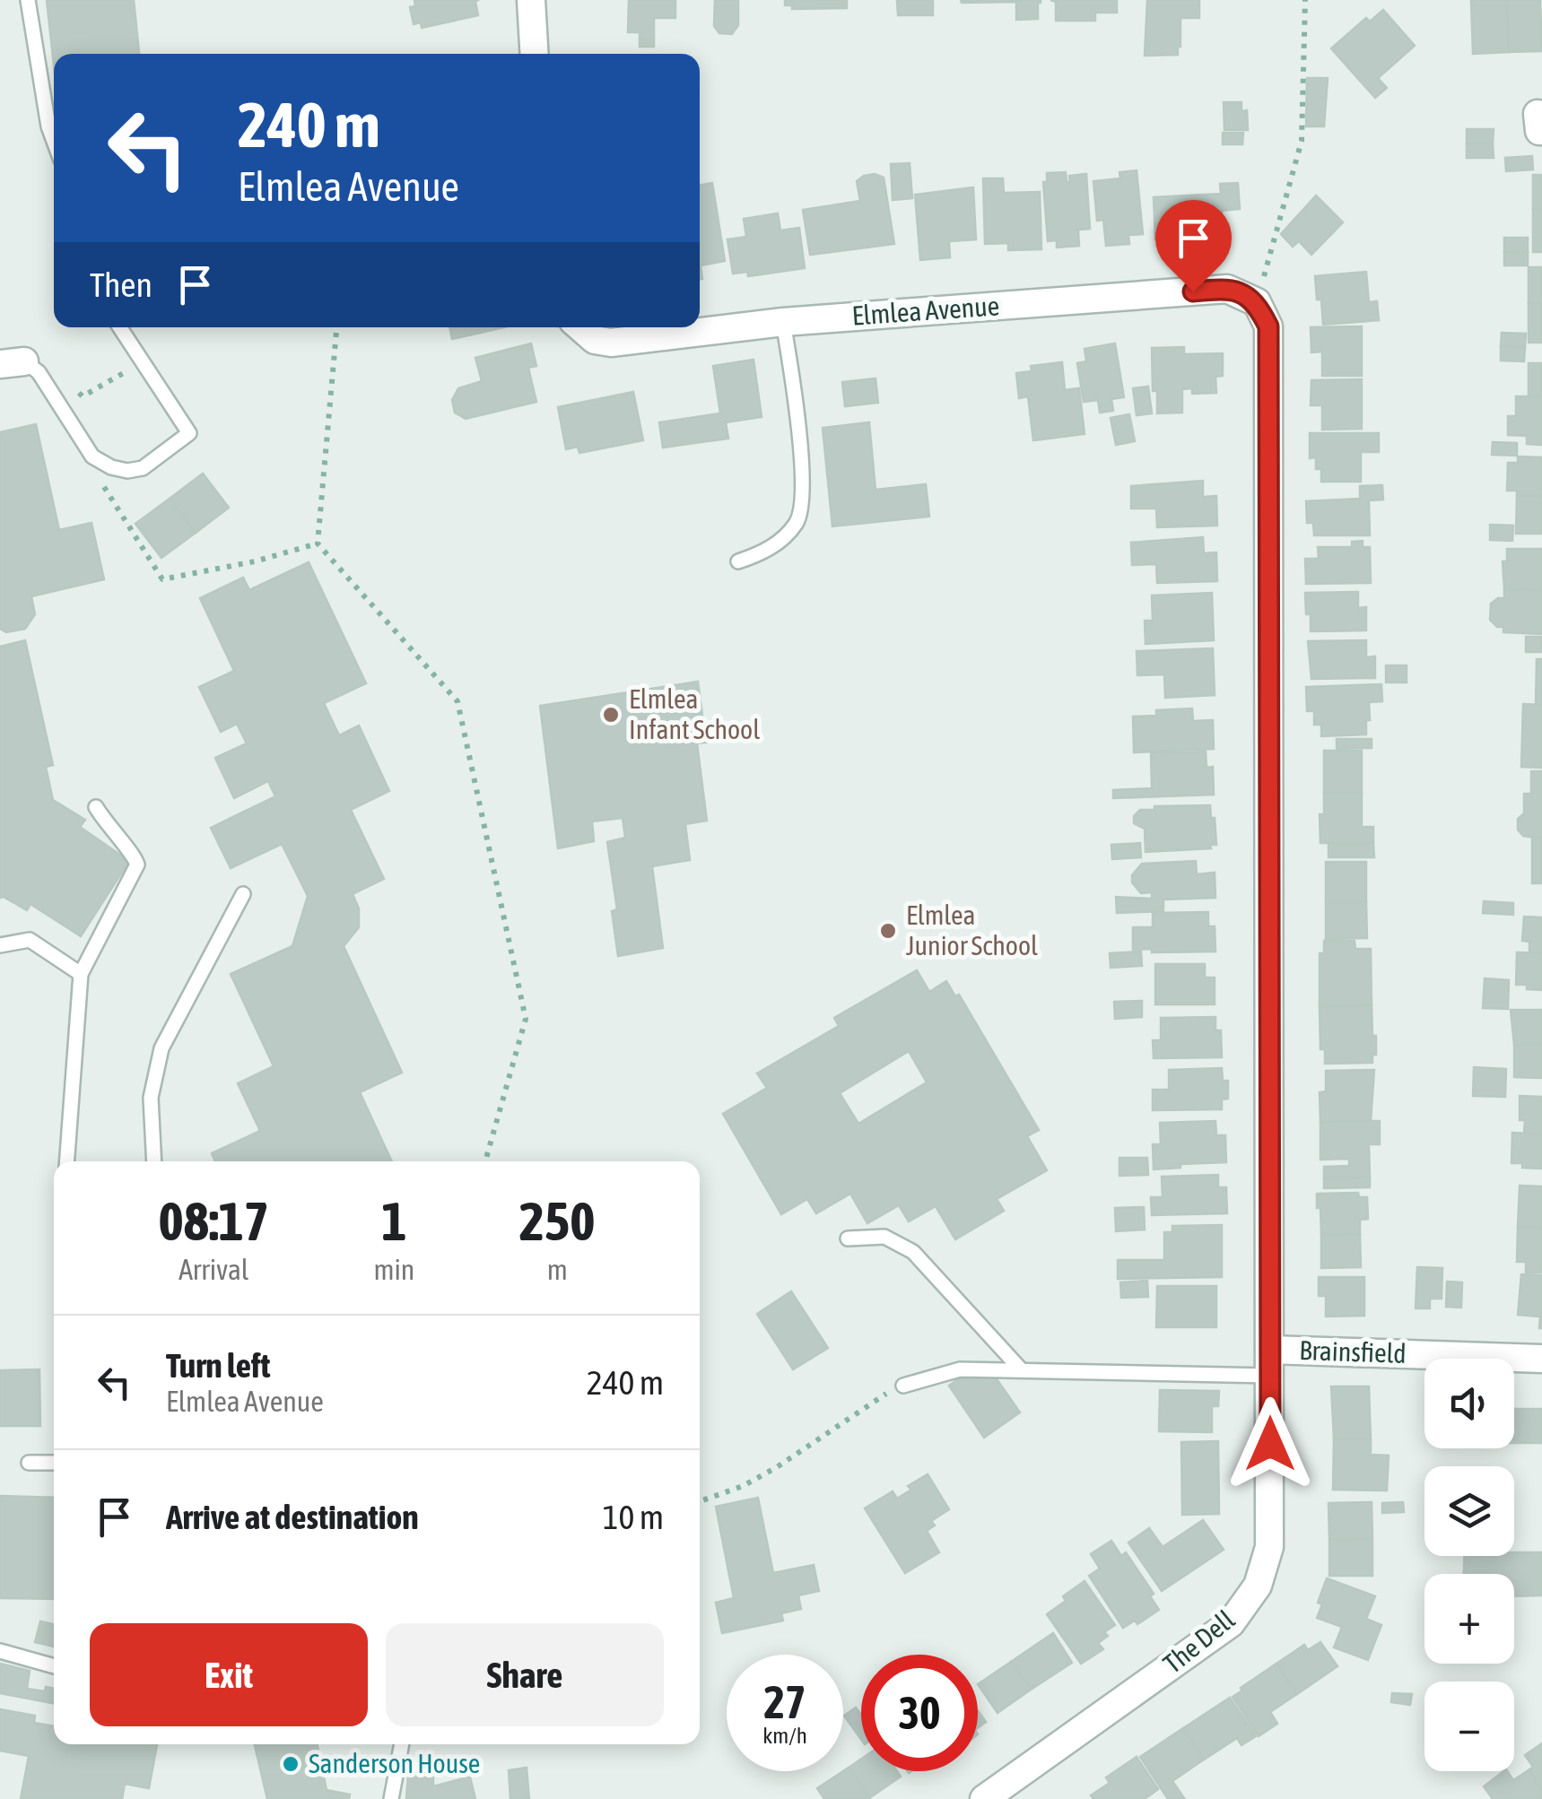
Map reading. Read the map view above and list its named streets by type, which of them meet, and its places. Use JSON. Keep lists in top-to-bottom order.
{
  "streets": {
    "street": ["Elmlea Avenue", "Brainsfield", "The Dell"]
  },
  "crossings": [
    ["Elmlea Avenue", "The Dell"],
    ["Brainsfield", "The Dell"]
  ],
  "places": ["Elmlea Infant School", "Elmlea Junior School", "Sanderson House"],
  "page": {
    "turn": ["240 m", "Elmlea Avenue"],
    "then": "Then",
    "eta": [
      "08:17",
      "Arrival",
      "1",
      "min",
      "250",
      "m"
    ],
    "list": [
      {
        "name": "Turn left",
        "note": "Elmlea Avenue",
        "value": "240 m"
      },
      {
        "name": "Arrive at destination",
        "value": "10 m"
      }
    ],
    "map_buttons": ["+", "−"],
    "buttons": ["Exit", "Share"],
    "speed": "27 km/h",
    "limit": "30"
  }
}
